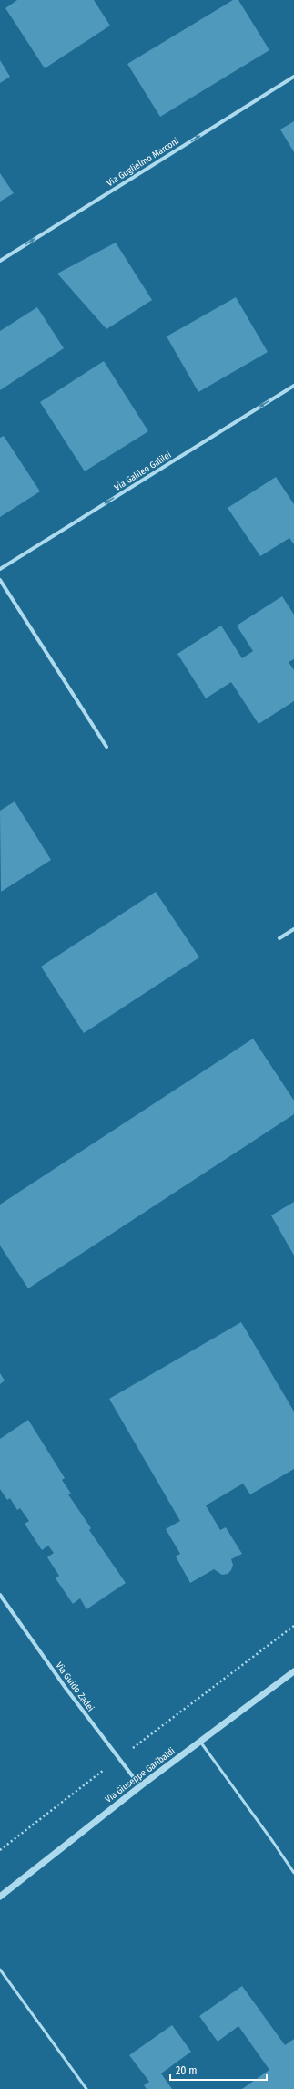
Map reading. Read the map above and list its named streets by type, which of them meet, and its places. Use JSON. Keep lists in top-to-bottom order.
{
  "streets": {
    "street": [
      "Via Guglielmo Marconi",
      "Via Galileo Galilei",
      "Via Guido Zadei",
      "Via Giuseppe Garibaldi"
    ]
  },
  "crossings": [
    ["Via Guido Zadei", "Via Giuseppe Garibaldi"]
  ],
  "one_way": ["Via Guglielmo Marconi", "Via Galileo Galilei"],
  "scale_bar": "20 m"
}
